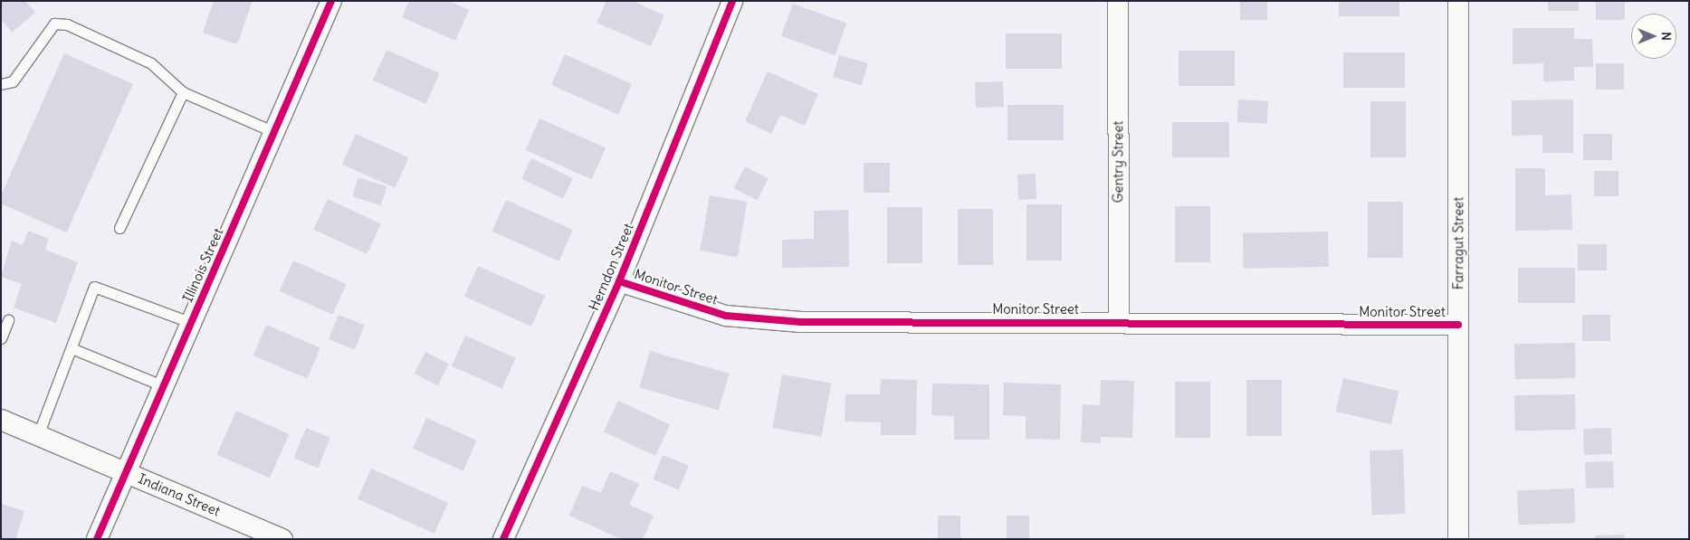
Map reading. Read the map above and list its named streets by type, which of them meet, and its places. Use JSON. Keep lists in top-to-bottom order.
{
  "streets": {
    "street": [
      "Gentry Street",
      "Farragut Street",
      "Illinois Street",
      "Herndon Street",
      "Monitor Street",
      "Indiana Street"
    ]
  },
  "crossings": [
    ["Gentry Street", "Monitor Street"],
    ["Farragut Street", "Monitor Street"],
    ["Illinois Street", "Indiana Street"],
    ["Herndon Street", "Monitor Street"]
  ],
  "north": "right"
}
